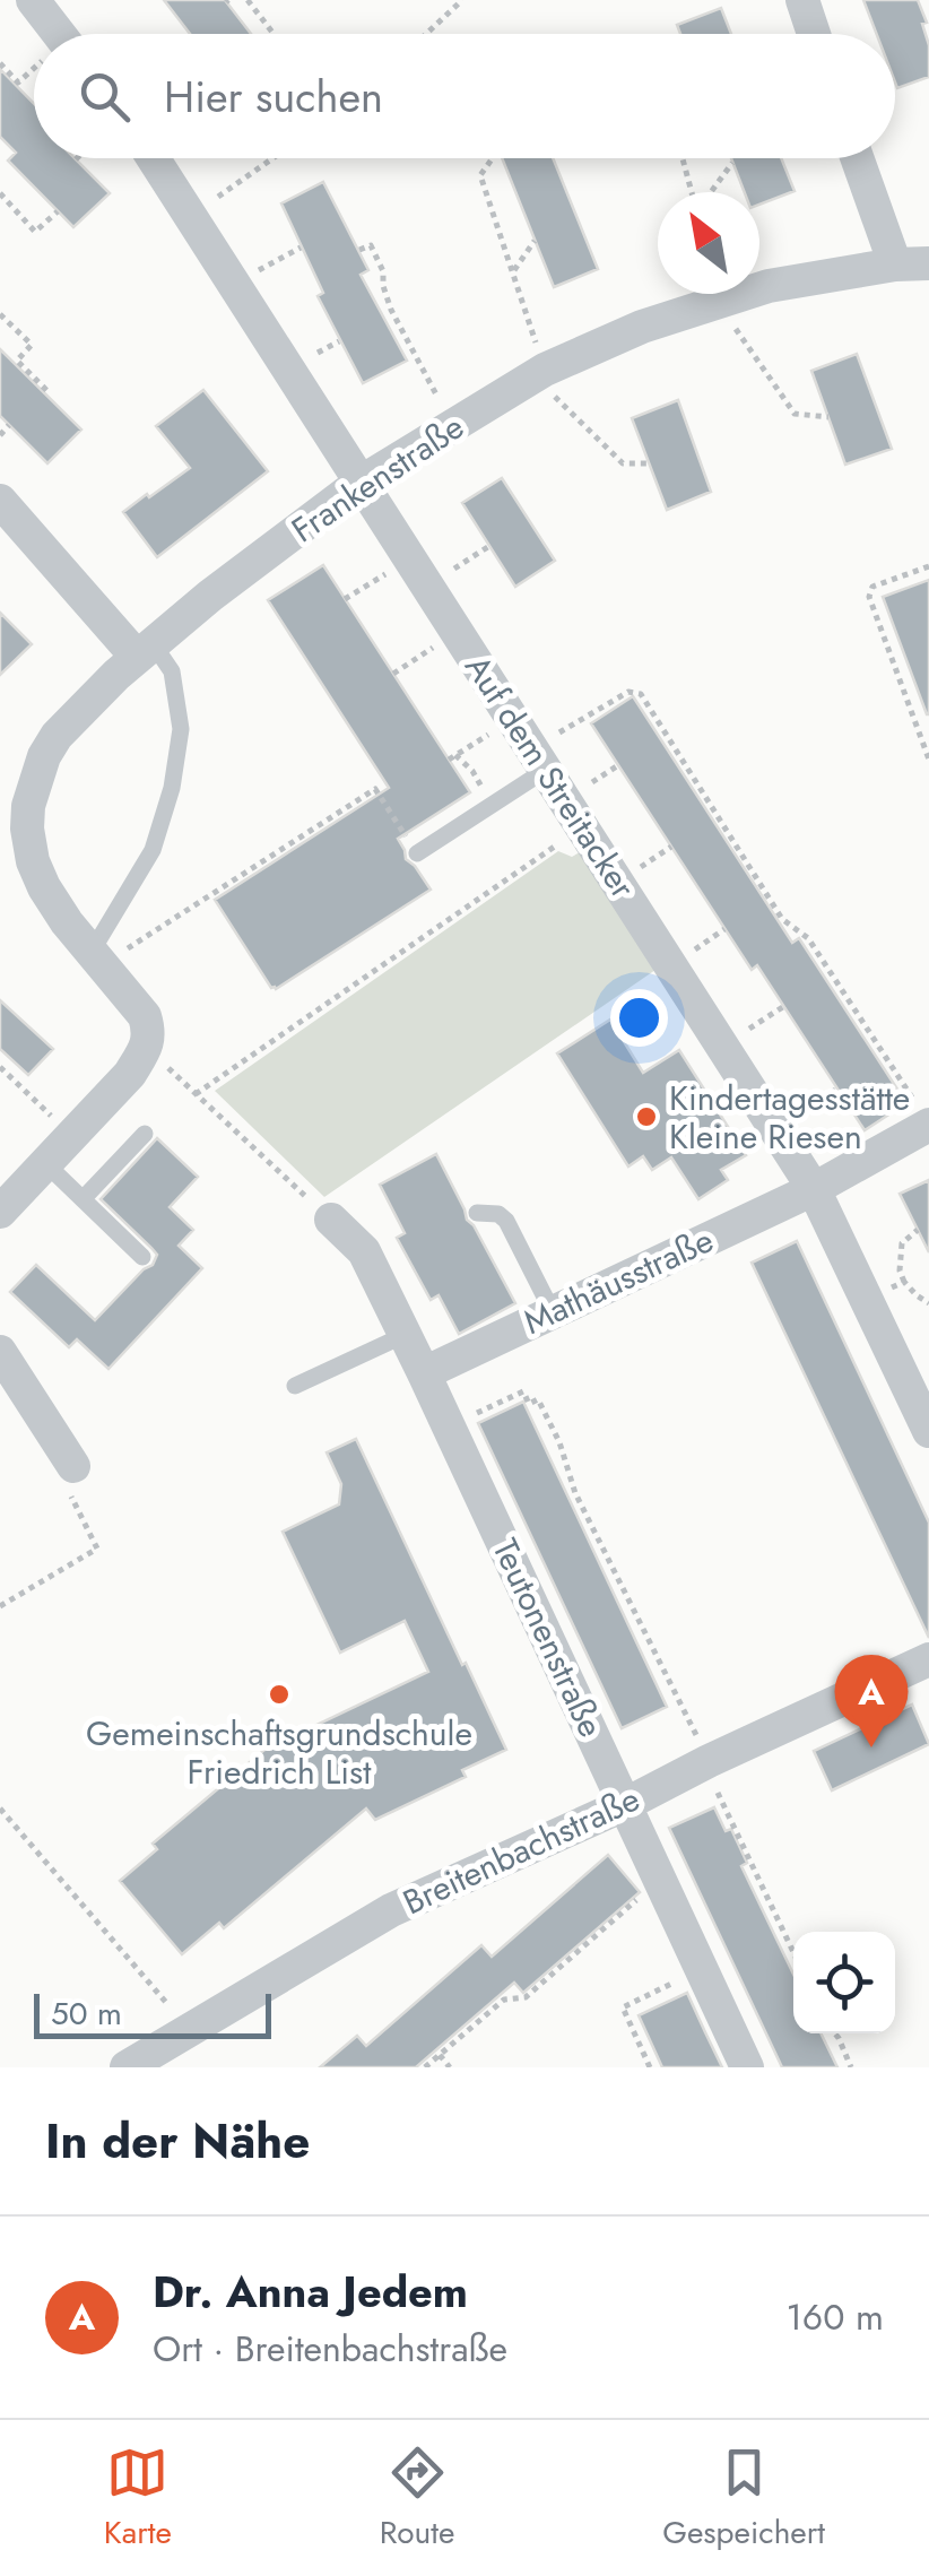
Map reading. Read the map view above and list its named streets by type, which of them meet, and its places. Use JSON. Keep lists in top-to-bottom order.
{
  "streets": {
    "street": [
      "Frankenstraße",
      "Auf dem Streitacker",
      "Mathäusstraße",
      "Teutonenstraße",
      "Breitenbachstraße"
    ]
  },
  "crossings": [
    ["Frankenstraße", "Auf dem Streitacker"],
    ["Auf dem Streitacker", "Mathäusstraße"],
    ["Mathäusstraße", "Teutonenstraße"],
    ["Teutonenstraße", "Breitenbachstraße"]
  ],
  "places": ["Kindertagesstätte Kleine Riesen", "Gemeinschaftsgrundschule Friedrich List"],
  "scale_bar": "50 m",
  "north": "top left",
  "page": {
    "search": "Hier suchen",
    "pins": "A",
    "scale": "50 m",
    "heading": "In der Nähe",
    "list": [
      {
        "mark": "A",
        "name": "Dr. Anna Jedem",
        "note": "Ort · Breitenbachstraße",
        "value": "160 m"
      }
    ],
    "nav": ["Karte", "Route", "Gespeichert"]
  }
}
